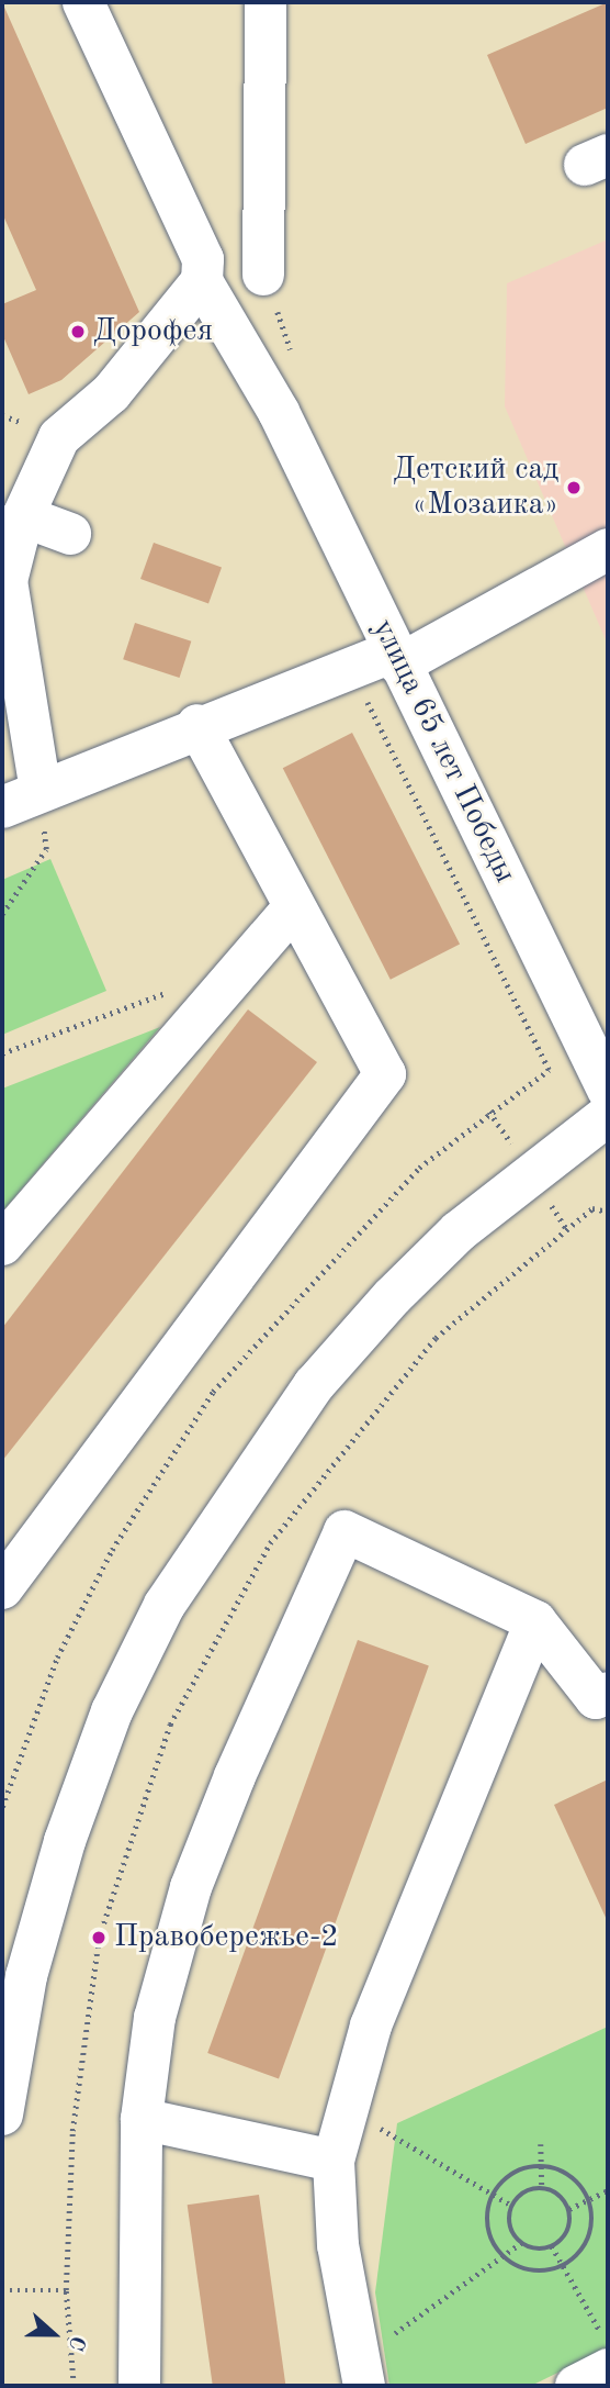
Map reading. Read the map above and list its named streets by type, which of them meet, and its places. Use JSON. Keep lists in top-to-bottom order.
{
  "streets": {
    "street": ["улица 65 лет Победы"]
  },
  "places": ["Дорофея", "Детский сад «Мозаика»", "Правобережье-2"],
  "north": "right"
}
